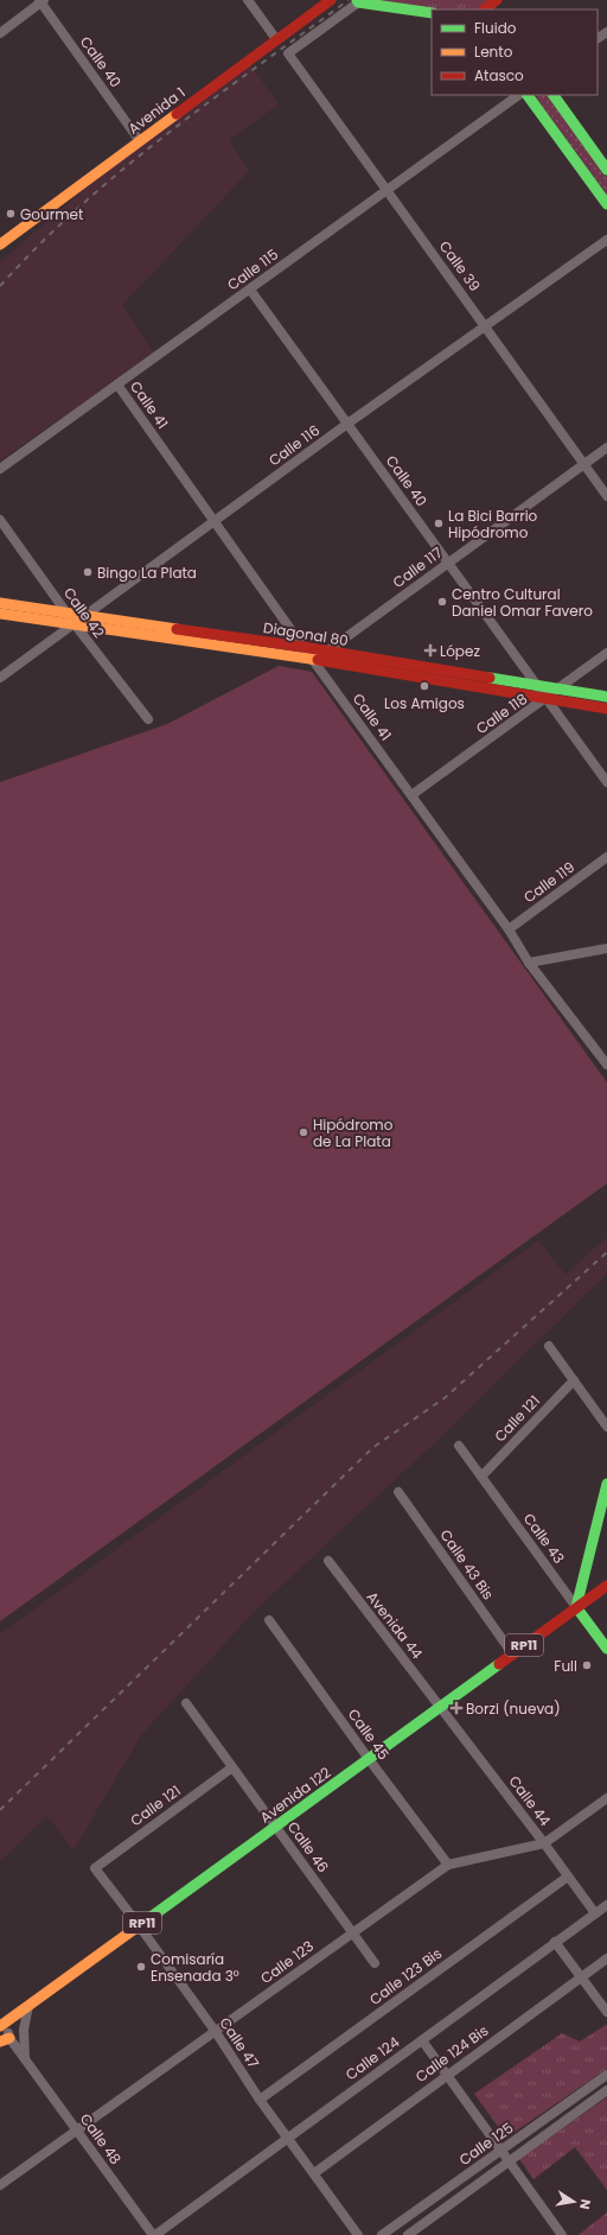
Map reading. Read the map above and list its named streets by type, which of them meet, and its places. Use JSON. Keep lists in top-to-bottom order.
{
  "streets": {
    "main road": [
      "Avenida 1",
      "Diagonal 80",
      "Calle 43",
      "RP11",
      "Avenida 122"
    ],
    "street": [
      "Calle 40",
      "Calle 39",
      "Calle 115",
      "Calle 41",
      "Calle 116",
      "Calle 117",
      "Calle 42",
      "Calle 118",
      "Calle 119",
      "Calle 121",
      "Calle 43 Bis",
      "Avenida 44",
      "Calle 45",
      "Calle 44",
      "Calle 46",
      "Calle 123",
      "Calle 123 Bis",
      "Calle 47",
      "Calle 124 Bis",
      "Calle 124",
      "Calle 48",
      "Calle 125"
    ]
  },
  "crossings": [
    ["Calle 40", "Avenida 1"],
    ["Calle 40", "Calle 115"],
    ["Calle 40", "Calle 116"],
    ["Calle 40", "Calle 117"],
    ["Calle 40", "Diagonal 80"],
    ["Calle 40", "Calle 118"],
    ["Calle 39", "Calle 115"],
    ["Calle 39", "Calle 116"],
    ["Calle 39", "Calle 117"],
    ["Calle 115", "Calle 41"],
    ["Calle 41", "Calle 116"],
    ["Calle 41", "Calle 117"],
    ["Calle 41", "Diagonal 80"],
    ["Calle 41", "Calle 118"],
    ["Calle 41", "Calle 119"],
    ["Calle 116", "Calle 42"],
    ["Calle 116", "Diagonal 80"],
    ["Calle 117", "Diagonal 80"],
    ["Calle 42", "Diagonal 80"],
    ["Diagonal 80", "Calle 118"],
    ["Calle 121", "Calle 43"],
    ["Calle 121", "Calle 46"],
    ["Calle 121", "Calle 47"],
    ["Calle 43", "Avenida 122"],
    ["Calle 43 Bis", "Avenida 122"],
    ["Avenida 44", "Avenida 122"],
    ["Avenida 44", "Calle 44"],
    ["Calle 45", "Avenida 122"],
    ["Calle 45", "Calle 123"],
    ["Avenida 122", "Calle 44"],
    ["Avenida 122", "Calle 46"],
    ["Avenida 122", "Calle 47"],
    ["Avenida 122", "Calle 48"],
    ["Calle 44", "Calle 123"],
    ["Calle 44", "Calle 123 Bis"],
    ["Calle 44", "Calle 124"],
    ["Calle 46", "Calle 123"],
    ["Calle 123", "Calle 47"],
    ["Calle 123", "Calle 48"],
    ["Calle 123 Bis", "Calle 47"],
    ["Calle 47", "Calle 124 Bis"],
    ["Calle 47", "Calle 124"],
    ["Calle 124", "Calle 48"]
  ],
  "places": {
    "other": [
      "Gourmet",
      "La Bici Barrio Hipódromo",
      "Bingo La Plata",
      "Centro Cultural Daniel Omar Favero",
      "Los Amigos",
      "Hipódromo de La Plata",
      "Full",
      "Comisaría Ensenada 3°"
    ],
    "health": ["López", "Borzi (nueva)"]
  },
  "legend": ["Fluido", "Lento", "Atasco"],
  "north": "right"
}
